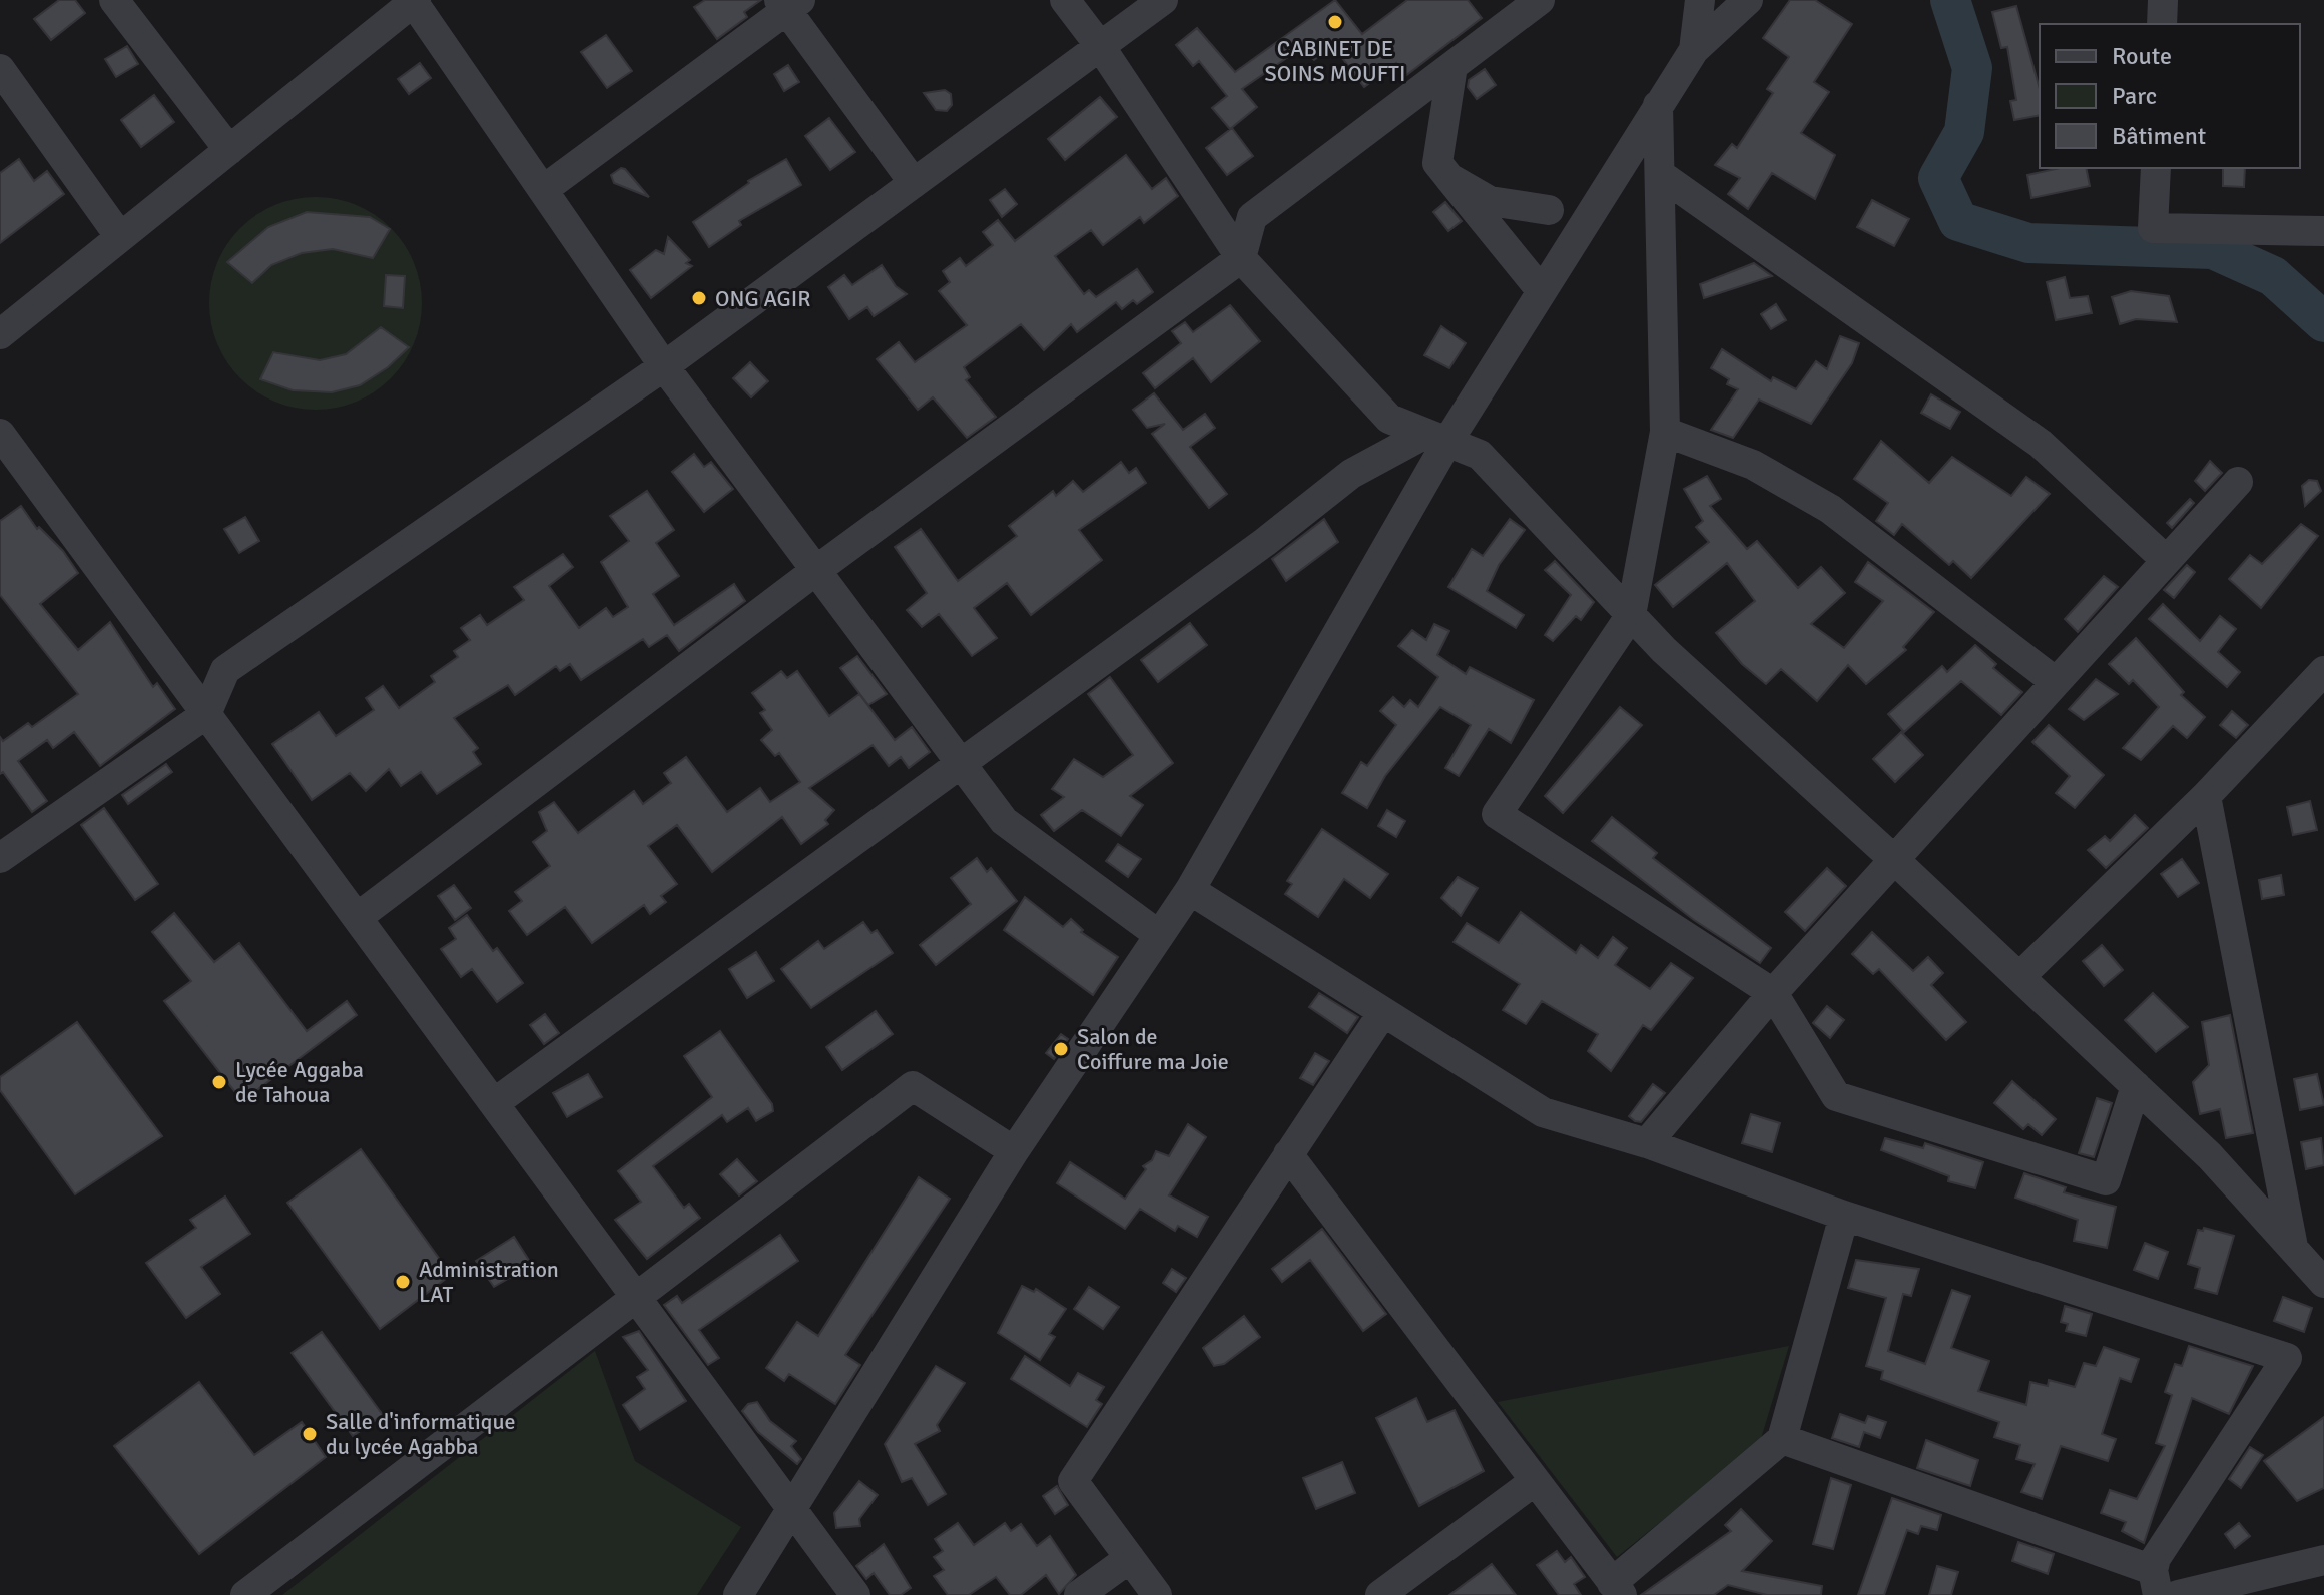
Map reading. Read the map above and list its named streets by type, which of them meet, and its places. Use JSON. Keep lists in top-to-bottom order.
{
  "places": [
    "CABINET DE SOINS MOUFTI",
    "ONG AGIR",
    "Salon de Coiffure ma Joie",
    "Lycée Aggaba de Tahoua",
    "Administration LAT",
    "Salle d'informatique du lycée Agabba"
  ],
  "legend": ["Route", "Parc", "Bâtiment"]
}
